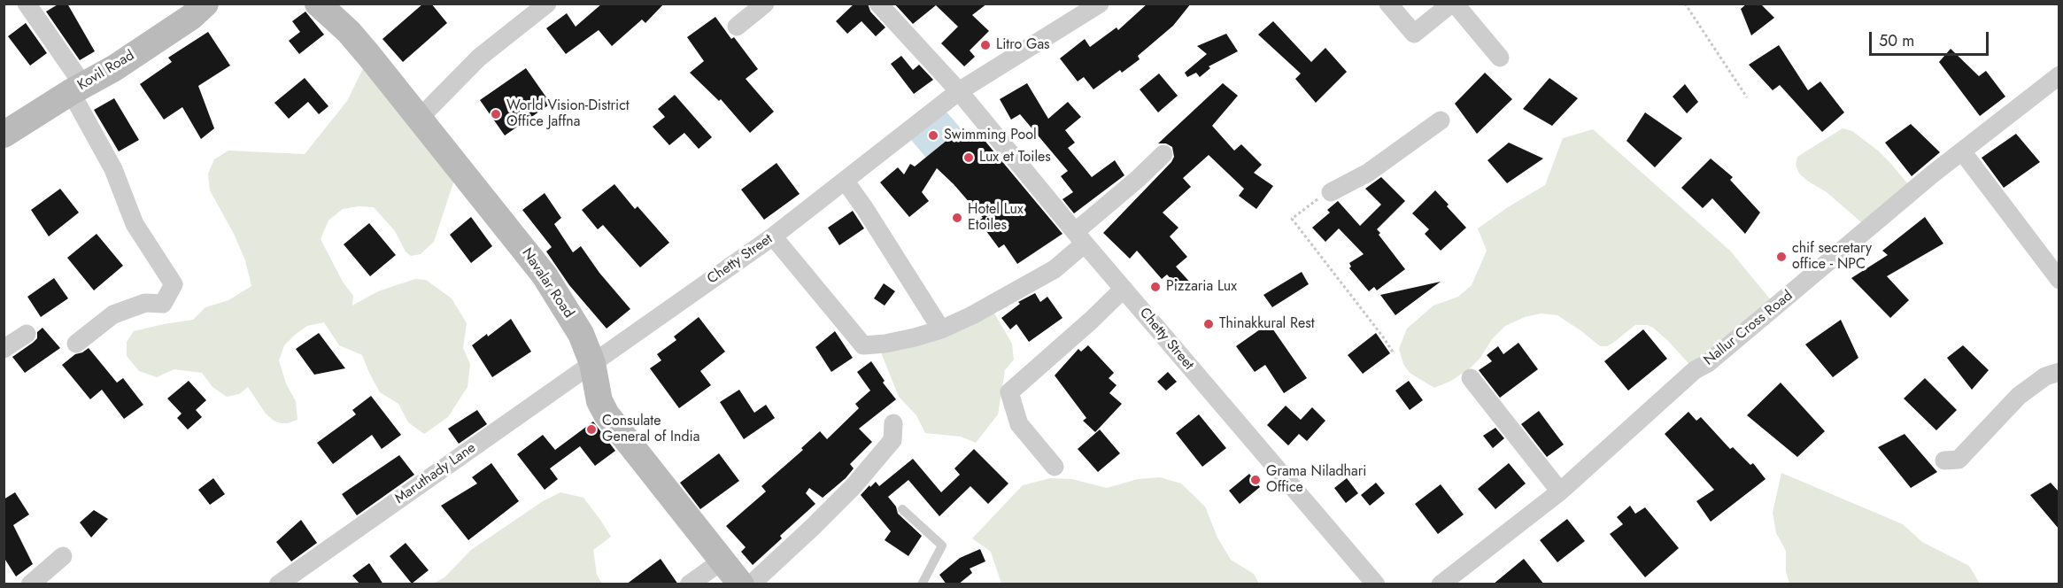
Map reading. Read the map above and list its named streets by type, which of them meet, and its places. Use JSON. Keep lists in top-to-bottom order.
{
  "streets": {
    "street": [
      "Kovil Road",
      "Chetty Street",
      "Navalar Road",
      "Nallur Cross Road",
      "Maruthady Lane"
    ]
  },
  "crossings": [
    ["Chetty Street", "Navalar Road"],
    ["Chetty Street", "Maruthady Lane"],
    ["Navalar Road", "Maruthady Lane"]
  ],
  "places": [
    "Litro Gas",
    "World Vision-District Office Jaffna",
    "Swimming Pool",
    "Lux et Toiles",
    "Hotel Lux Etoiles",
    "chif secretary office - NPC",
    "Pizzaria Lux",
    "Thinakkural Rest",
    "Consulate General of India",
    "Grama Niladhari Office"
  ],
  "scale_bar": "50 m"
}
